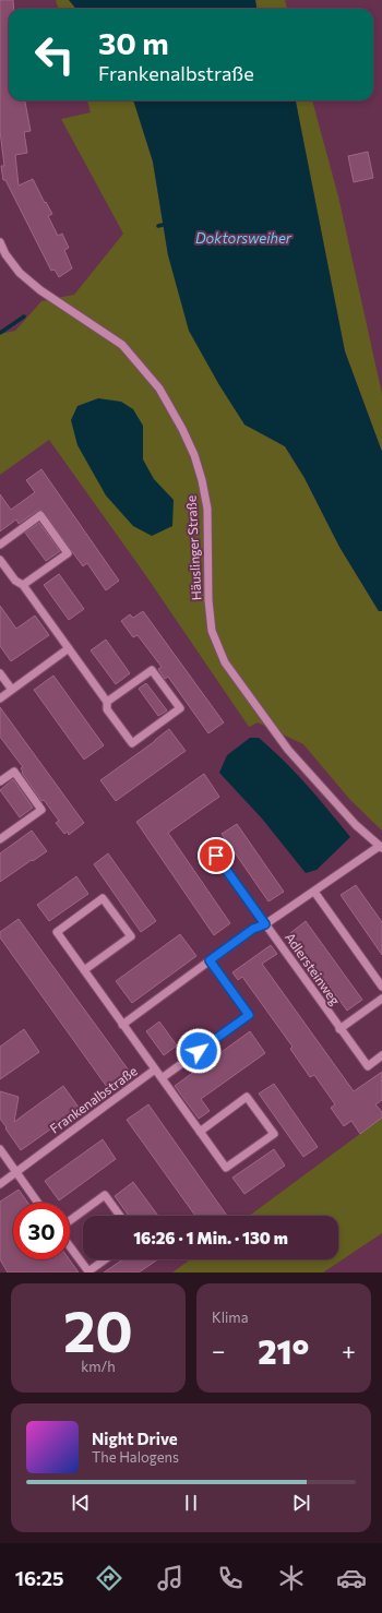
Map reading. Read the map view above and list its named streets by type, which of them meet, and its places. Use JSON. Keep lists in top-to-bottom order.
{
  "streets": {
    "street": ["Häuslinger Straße", "Adlersteinweg", "Frankenalbstraße"]
  },
  "water": ["Doktorsweiher"],
  "page": {
    "turn": ["30 m", "Frankenalbstraße"],
    "limit": "30",
    "trip": "16:26 · 1 Min. · 130 m",
    "tile": [
      ["20", "km/h"],
      "Klima"
    ],
    "heat": ["−", "21°", "+"],
    "song": ["Night Drive", "The Halogens"],
    "tabs": "16:25"
  }
}
